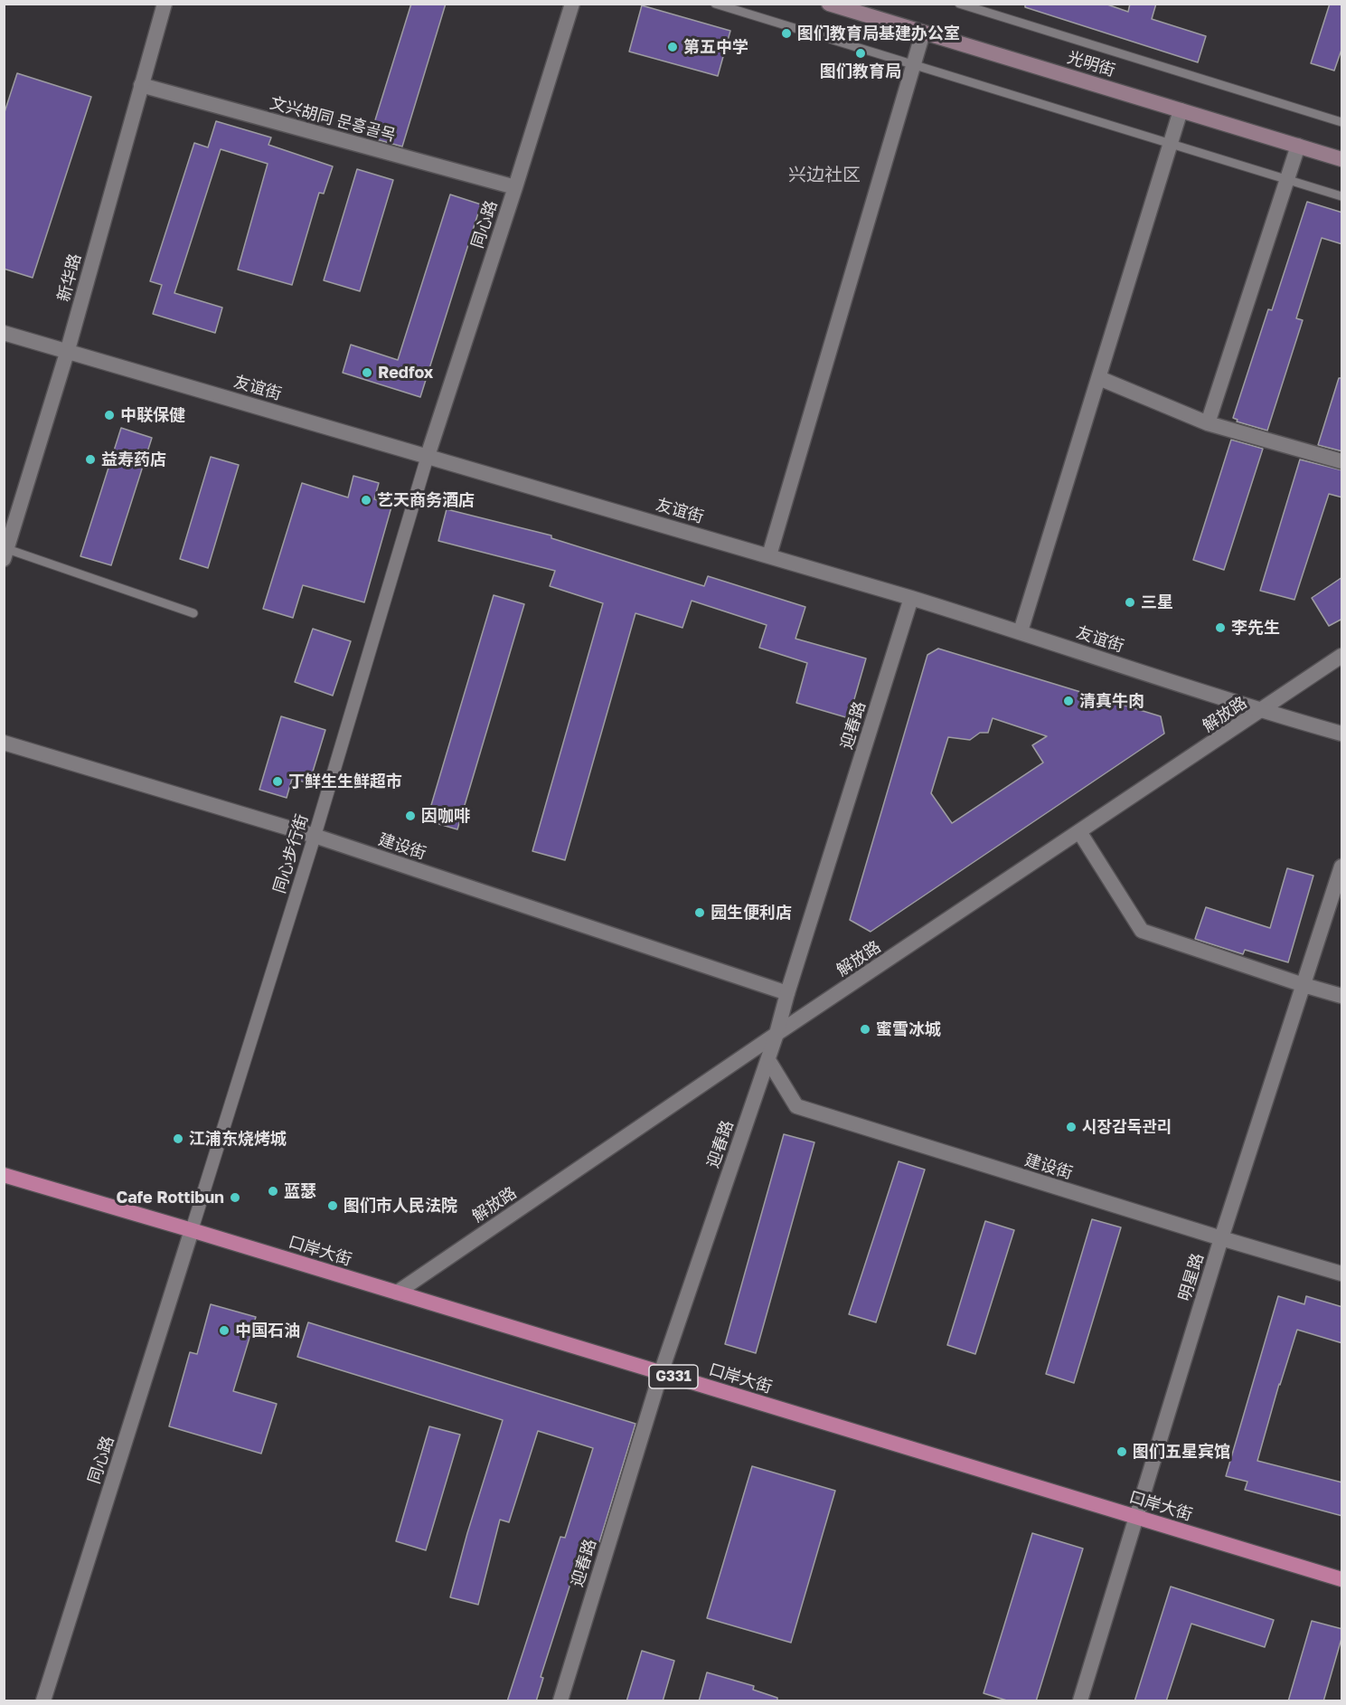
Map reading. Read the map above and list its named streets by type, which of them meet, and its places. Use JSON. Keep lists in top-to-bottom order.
{
  "streets": {
    "highway": ["口岸大街", "G331"],
    "main road": ["光明街"],
    "street": [
      "文兴胡同 문흥골목",
      "同心路",
      "新华路",
      "友谊街",
      "解放路",
      "迎春路",
      "建设街",
      "同心步行街",
      "明星路"
    ]
  },
  "crossings": [
    ["文兴胡同 문흥골목", "同心路"],
    ["文兴胡同 문흥골목", "新华路"],
    ["同心路", "友谊街"],
    ["同心路", "同心步行街"],
    ["同心路", "口岸大街"],
    ["新华路", "友谊街"],
    ["友谊街", "解放路"],
    ["友谊街", "迎春路"],
    ["友谊街", "同心步行街"],
    ["解放路", "迎春路"],
    ["解放路", "口岸大街"],
    ["迎春路", "建设街"],
    ["迎春路", "口岸大街"],
    ["建设街", "同心步行街"],
    ["建设街", "明星路"],
    ["同心步行街", "口岸大街"],
    ["口岸大街", "明星路"]
  ],
  "districts": ["兴边社区"],
  "places": [
    "图们教育局基建办公室",
    "第五中学",
    "图们教育局",
    "Redfox",
    "中联保健",
    "益寿药店",
    "艺天商务酒店",
    "三星",
    "李先生",
    "清真牛肉",
    "丁鲜生生鲜超市",
    "因咖啡",
    "园生便利店",
    "蜜雪冰城",
    "시장감독관리",
    "江浦东烧烤城",
    "蓝瑟",
    "Cafe Rottibun",
    "图们市人民法院",
    "中国石油",
    "图们五星宾馆"
  ]
}
